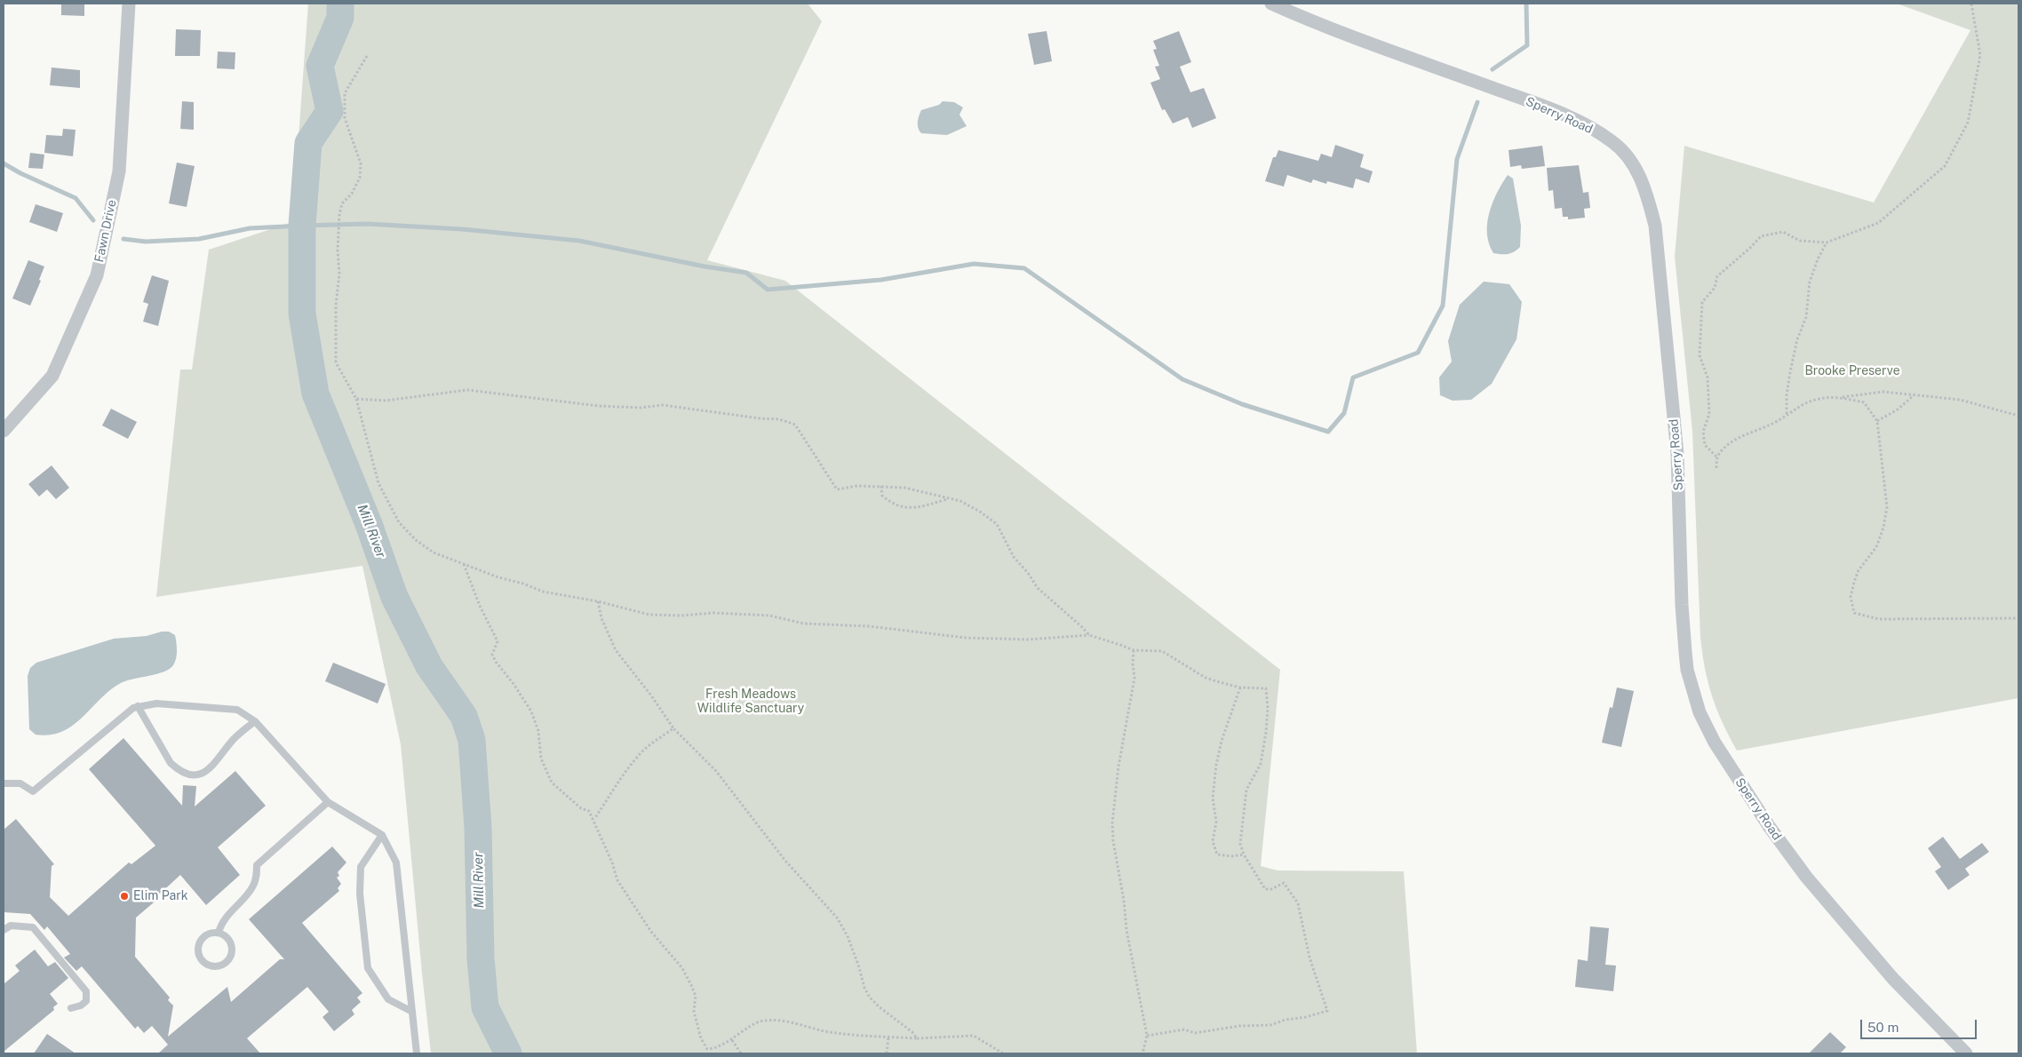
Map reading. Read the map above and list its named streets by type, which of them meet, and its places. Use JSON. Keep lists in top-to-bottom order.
{
  "streets": {
    "street": ["Sperry Road", "Fawn Drive"]
  },
  "water": ["Mill River"],
  "parks": ["Brooke Preserve", "Fresh Meadows Wildlife Sanctuary"],
  "places": ["Elim Park"],
  "scale_bar": "50 m"
}
